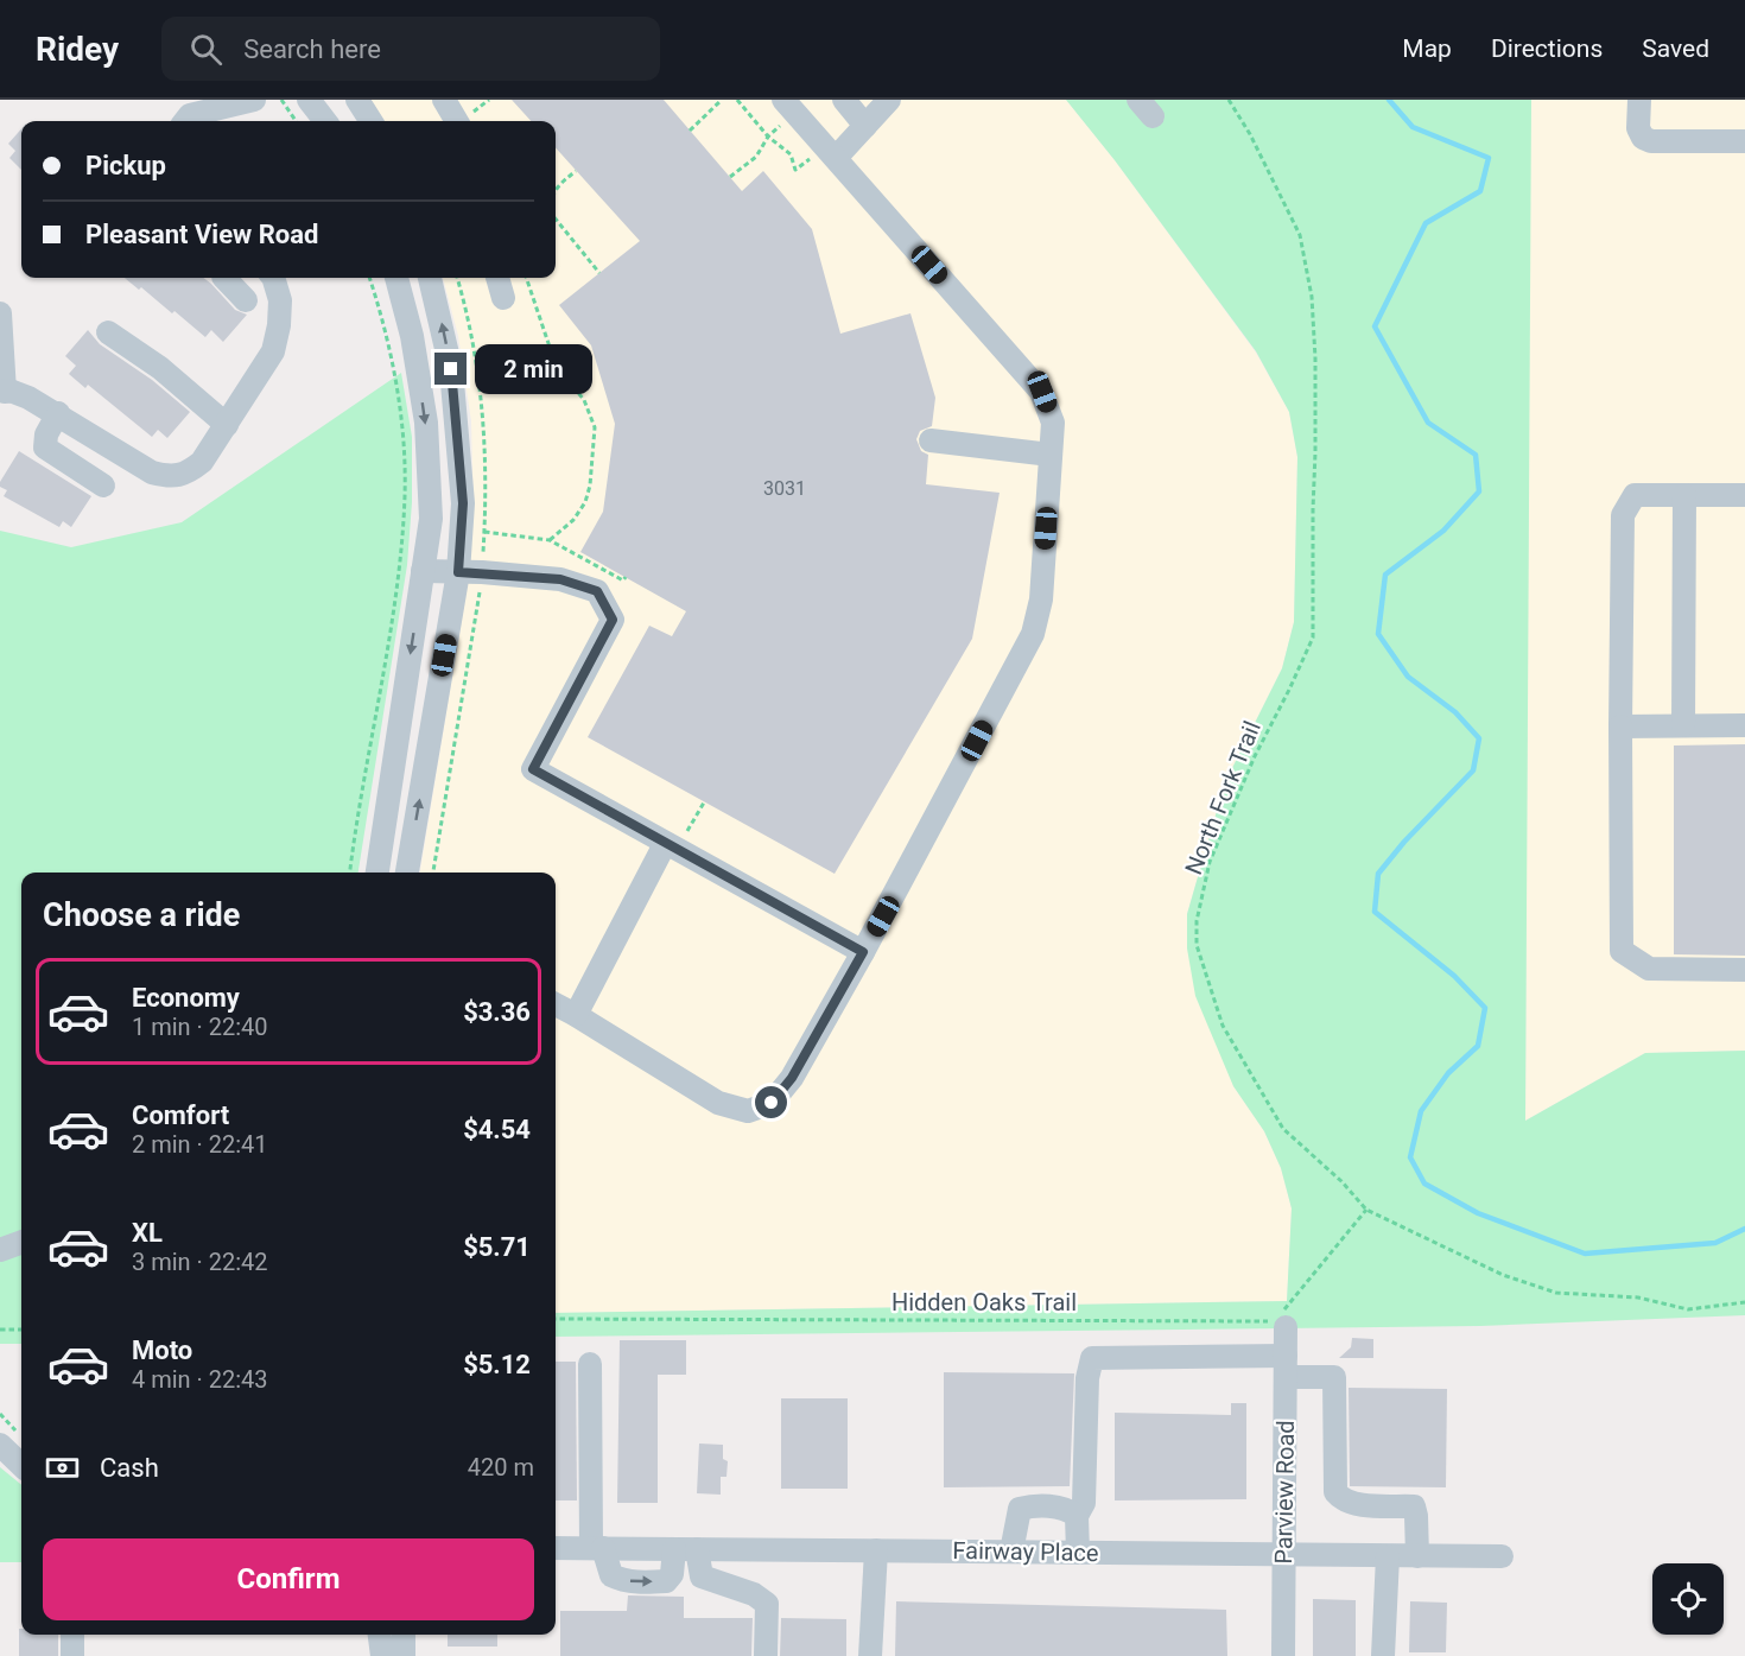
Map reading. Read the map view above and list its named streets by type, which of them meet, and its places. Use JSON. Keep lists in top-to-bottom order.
{
  "streets": {
    "street": ["Parview Road", "Fairway Place"],
    "path": ["North Fork Trail", "Hidden Oaks Trail"]
  },
  "crossings": [
    ["Hidden Oaks Trail", "Parview Road"],
    ["Parview Road", "Fairway Place"]
  ],
  "house_numbers": ["3031"],
  "page": {
    "header": "Ridey",
    "search": "Search here",
    "nav": ["Map", "Directions", "Saved"],
    "banner": ["Pickup", "Pleasant View Road"],
    "bubble": "2 min",
    "heading": "Choose a ride",
    "list": [
      {
        "name": "Economy",
        "note": "1 min · 22:40",
        "value": "$3.36"
      },
      {
        "name": "Comfort",
        "note": "2 min · 22:41",
        "value": "$4.54"
      },
      {
        "name": "XL",
        "note": "3 min · 22:42",
        "value": "$5.71"
      },
      {
        "name": "Moto",
        "note": "4 min · 22:43",
        "value": "$5.12"
      }
    ],
    "pay": ["Cash", "420 m"],
    "buttons": "Confirm"
  }
}
